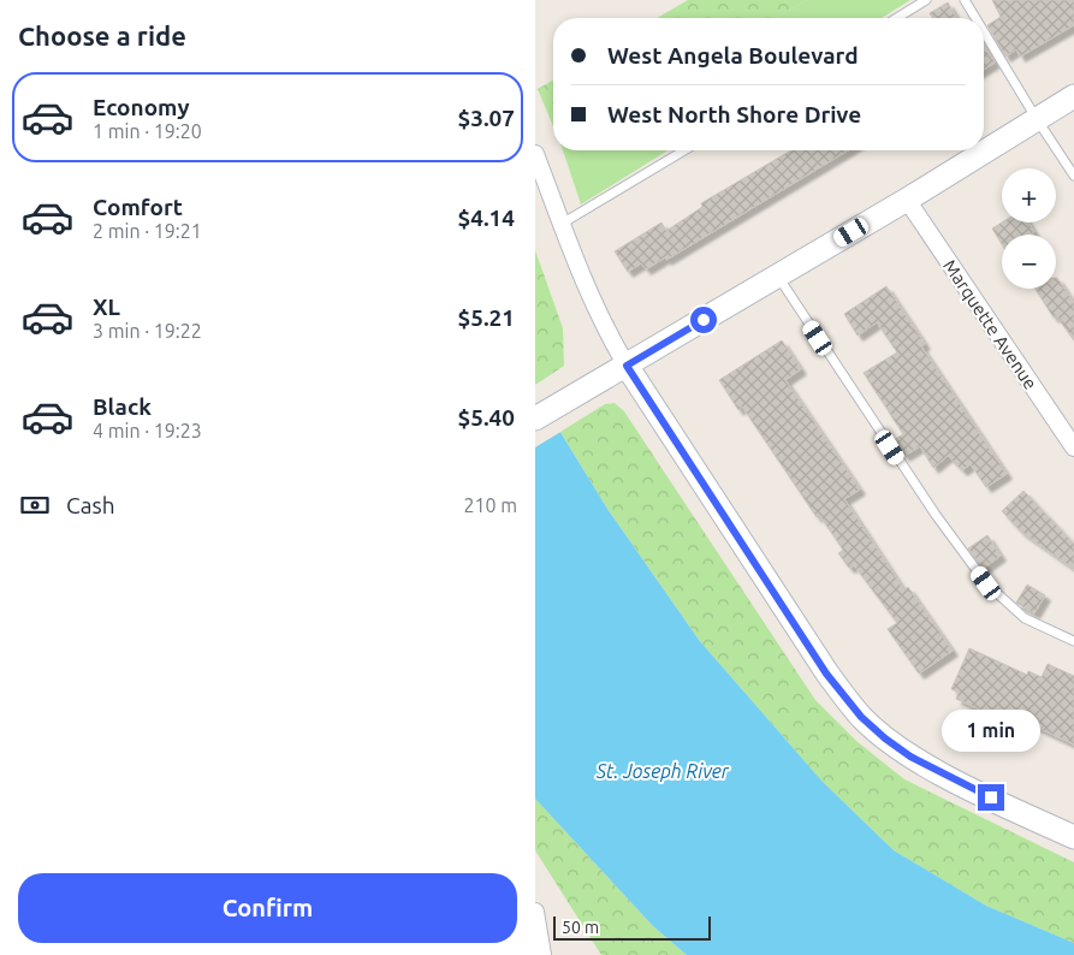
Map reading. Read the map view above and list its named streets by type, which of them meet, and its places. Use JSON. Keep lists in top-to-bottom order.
{
  "streets": {
    "street": ["Marquette Avenue"]
  },
  "water": ["St. Joseph River"],
  "scale_bar": "50 m",
  "page": {
    "heading": "Choose a ride",
    "banner": ["West Angela Boulevard", "West North Shore Drive"],
    "list": [
      {
        "name": "Economy",
        "note": "1 min · 19:20",
        "value": "$3.07"
      },
      {
        "name": "Comfort",
        "note": "2 min · 19:21",
        "value": "$4.14"
      },
      {
        "name": "XL",
        "note": "3 min · 19:22",
        "value": "$5.21"
      },
      {
        "name": "Black",
        "note": "4 min · 19:23",
        "value": "$5.40"
      }
    ],
    "map_buttons": ["+", "−"],
    "pay": ["Cash", "210 m"],
    "bubble": "1 min",
    "buttons": "Confirm",
    "scale": "50 m"
  }
}
